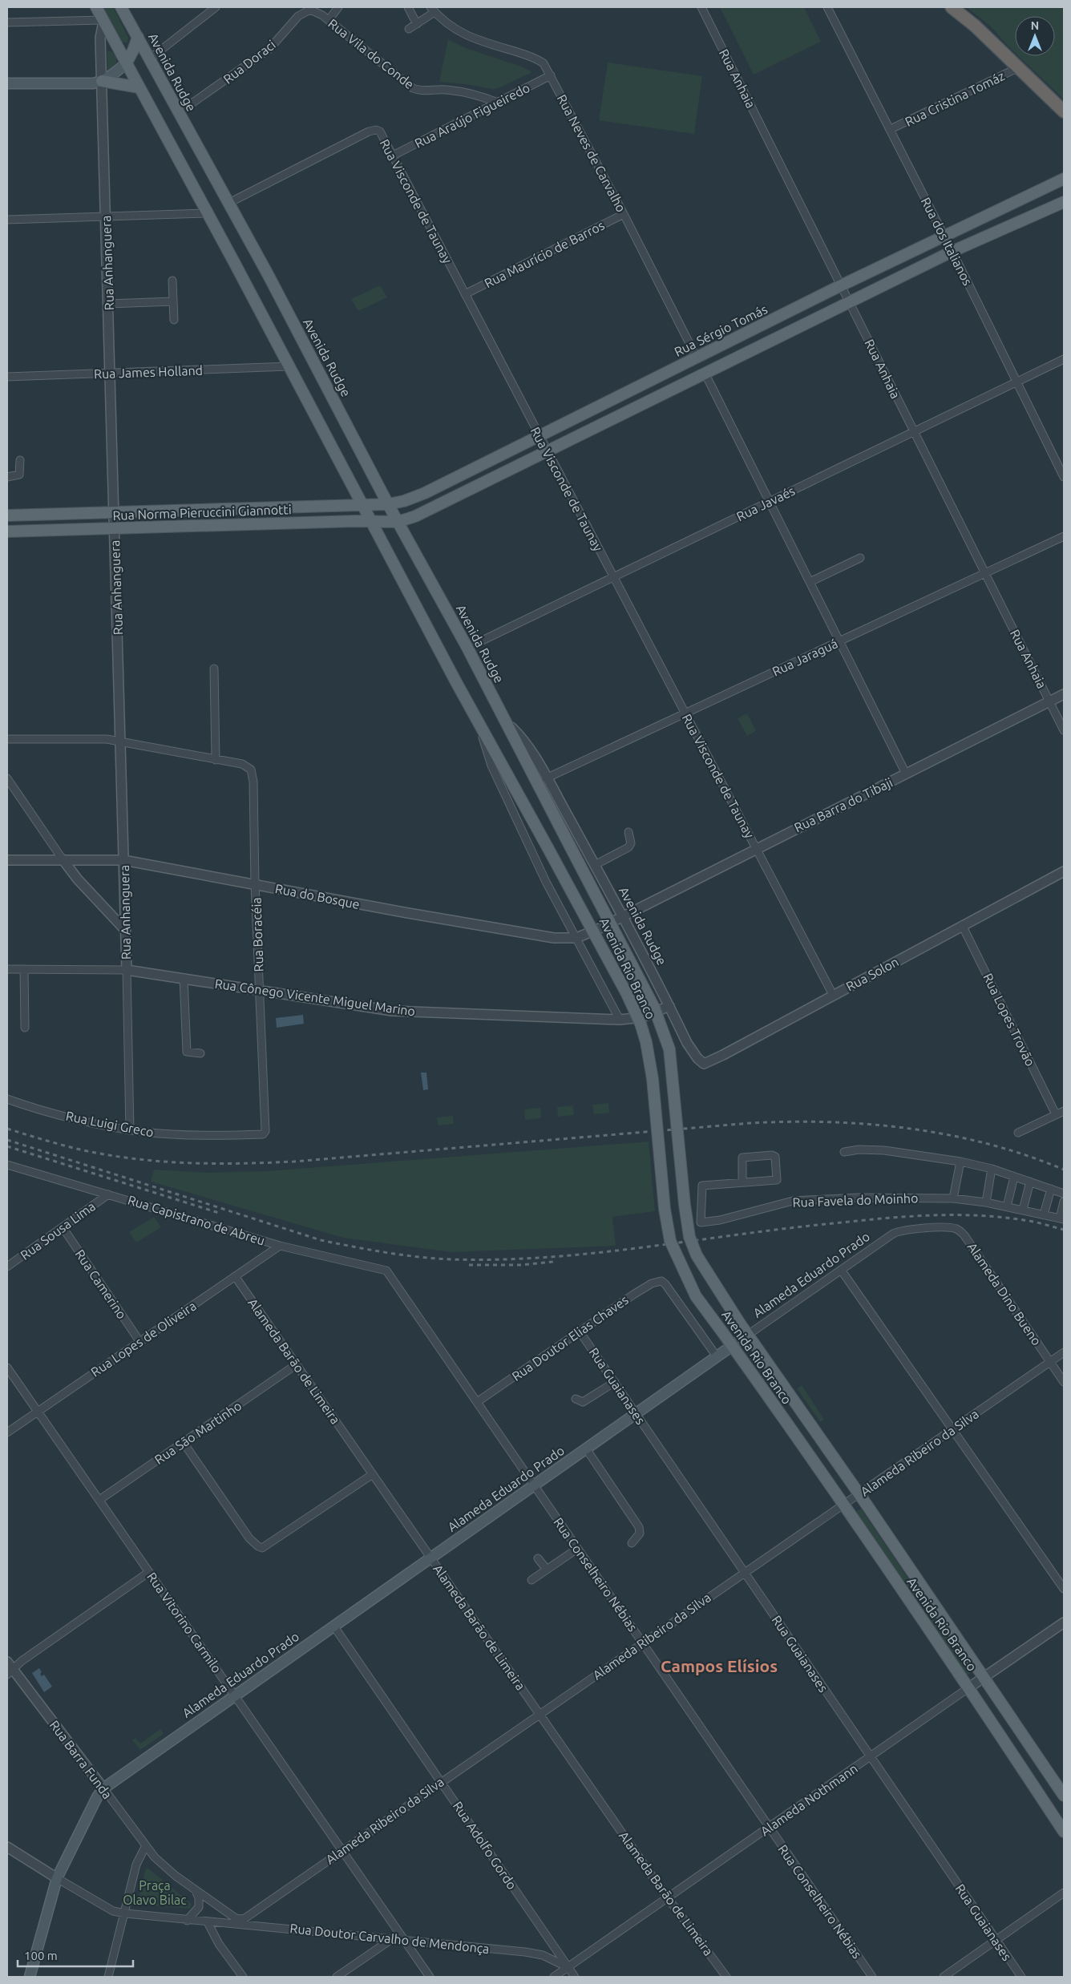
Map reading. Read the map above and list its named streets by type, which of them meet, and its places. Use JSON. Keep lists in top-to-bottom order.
{
  "streets": {
    "main road": [
      "Avenida Rudge",
      "Rua Sérgio Tomás",
      "Rua Norma Pieruccini Giannotti",
      "Avenida Rio Branco",
      "Alameda Eduardo Prado"
    ],
    "street": [
      "Rua Vila do Conde",
      "Rua Doraci",
      "Rua Anhaia",
      "Rua Cristina Tomáz",
      "Rua Araújo Figueiredo",
      "Rua Neves de Carvalho",
      "Rua Visconde de Taunay",
      "Rua dos Italianos",
      "Rua Maurício de Barros",
      "Rua Anhanguera",
      "Rua James Holland",
      "Rua Javaés",
      "Rua Jaraguá",
      "Rua Barra do Tibaji",
      "Rua do Bosque",
      "Rua Boracéia",
      "Rua Solon",
      "Rua Cônego Vicente Miguel Marino",
      "Rua Lopes Trovão",
      "Rua Luigi Greco",
      "Rua Favela do Moinho",
      "Rua Capistrano de Abreu",
      "Rua Sousa Lima",
      "Rua Camerino",
      "Alameda Dino Bueno",
      "Rua Doutor Elias Chaves",
      "Rua Lopes de Oliveira",
      "Alameda Barão de Limeira",
      "Rua Guaianases",
      "Rua São Martinho",
      "Alameda Ribeiro da Silva",
      "Rua Conselheiro Nébias",
      "Rua Vitorino Carmilo",
      "Rua Barra Funda",
      "Alameda Nothmann",
      "Rua Adolfo Gordo",
      "Rua Doutor Carvalho de Mendonça"
    ]
  },
  "crossings": [
    ["Rua Vila do Conde", "Rua Doraci"],
    ["Rua Vila do Conde", "Rua Araújo Figueiredo"],
    ["Rua Doraci", "Avenida Rudge"],
    ["Avenida Rudge", "Rua Visconde de Taunay"],
    ["Avenida Rudge", "Rua Sérgio Tomás"],
    ["Avenida Rudge", "Rua Javaés"],
    ["Avenida Rudge", "Rua Norma Pieruccini Giannotti"],
    ["Avenida Rudge", "Rua Jaraguá"],
    ["Avenida Rudge", "Rua Barra do Tibaji"],
    ["Avenida Rudge", "Rua do Bosque"],
    ["Avenida Rudge", "Avenida Rio Branco"],
    ["Avenida Rudge", "Rua Solon"],
    ["Avenida Rudge", "Rua Cônego Vicente Miguel Marino"],
    ["Rua Anhaia", "Rua Sérgio Tomás"],
    ["Rua Anhaia", "Rua Javaés"],
    ["Rua Anhaia", "Rua Jaraguá"],
    ["Rua Anhaia", "Rua Barra do Tibaji"],
    ["Rua Cristina Tomáz", "Rua dos Italianos"],
    ["Rua Araújo Figueiredo", "Rua Neves de Carvalho"],
    ["Rua Araújo Figueiredo", "Rua Visconde de Taunay"],
    ["Rua Neves de Carvalho", "Rua Maurício de Barros"],
    ["Rua Neves de Carvalho", "Rua Sérgio Tomás"],
    ["Rua Visconde de Taunay", "Rua Maurício de Barros"],
    ["Rua Visconde de Taunay", "Rua Sérgio Tomás"],
    ["Rua Visconde de Taunay", "Rua Javaés"],
    ["Rua Visconde de Taunay", "Rua Jaraguá"],
    ["Rua Visconde de Taunay", "Rua Barra do Tibaji"],
    ["Rua Visconde de Taunay", "Rua Solon"],
    ["Rua dos Italianos", "Rua Sérgio Tomás"],
    ["Rua dos Italianos", "Rua Javaés"],
    ["Rua Anhanguera", "Rua James Holland"],
    ["Rua Anhanguera", "Rua Norma Pieruccini Giannotti"],
    ["Rua Anhanguera", "Rua do Bosque"],
    ["Rua Anhanguera", "Rua Cônego Vicente Miguel Marino"],
    ["Rua Anhanguera", "Rua Luigi Greco"],
    ["Rua Sérgio Tomás", "Rua Norma Pieruccini Giannotti"],
    ["Rua Barra do Tibaji", "Rua do Bosque"],
    ["Rua do Bosque", "Rua Boracéia"],
    ["Rua Boracéia", "Rua Cônego Vicente Miguel Marino"],
    ["Rua Boracéia", "Rua Luigi Greco"],
    ["Avenida Rio Branco", "Alameda Eduardo Prado"],
    ["Avenida Rio Branco", "Alameda Ribeiro da Silva"],
    ["Avenida Rio Branco", "Alameda Nothmann"],
    ["Rua Solon", "Rua Lopes Trovão"],
    ["Rua Capistrano de Abreu", "Rua Sousa Lima"],
    ["Rua Capistrano de Abreu", "Rua Lopes de Oliveira"],
    ["Rua Capistrano de Abreu", "Rua Conselheiro Nébias"],
    ["Rua Sousa Lima", "Rua Camerino"],
    ["Alameda Eduardo Prado", "Alameda Dino Bueno"],
    ["Alameda Eduardo Prado", "Rua Doutor Elias Chaves"],
    ["Alameda Eduardo Prado", "Alameda Barão de Limeira"],
    ["Alameda Eduardo Prado", "Rua Guaianases"],
    ["Alameda Eduardo Prado", "Rua Conselheiro Nébias"],
    ["Alameda Eduardo Prado", "Rua Vitorino Carmilo"],
    ["Alameda Eduardo Prado", "Rua Barra Funda"],
    ["Alameda Eduardo Prado", "Rua Adolfo Gordo"],
    ["Rua Camerino", "Rua Lopes de Oliveira"],
    ["Alameda Dino Bueno", "Alameda Ribeiro da Silva"],
    ["Rua Doutor Elias Chaves", "Rua Guaianases"],
    ["Rua Doutor Elias Chaves", "Rua Conselheiro Nébias"],
    ["Rua Lopes de Oliveira", "Alameda Barão de Limeira"],
    ["Rua Lopes de Oliveira", "Rua Vitorino Carmilo"],
    ["Alameda Barão de Limeira", "Rua São Martinho"],
    ["Alameda Barão de Limeira", "Alameda Ribeiro da Silva"],
    ["Alameda Barão de Limeira", "Alameda Nothmann"],
    ["Rua Guaianases", "Alameda Ribeiro da Silva"],
    ["Rua Guaianases", "Alameda Nothmann"],
    ["Rua São Martinho", "Rua Vitorino Carmilo"],
    ["Alameda Ribeiro da Silva", "Rua Conselheiro Nébias"],
    ["Alameda Ribeiro da Silva", "Rua Vitorino Carmilo"],
    ["Alameda Ribeiro da Silva", "Rua Barra Funda"],
    ["Alameda Ribeiro da Silva", "Rua Adolfo Gordo"],
    ["Rua Conselheiro Nébias", "Alameda Nothmann"],
    ["Rua Vitorino Carmilo", "Rua Doutor Carvalho de Mendonça"],
    ["Alameda Nothmann", "Rua Adolfo Gordo"],
    ["Alameda Nothmann", "Rua Doutor Carvalho de Mendonça"],
    ["Rua Adolfo Gordo", "Rua Doutor Carvalho de Mendonça"]
  ],
  "districts": ["Campos Elísios"],
  "parks": ["Praça Olavo Bilac"],
  "scale_bar": "100 m",
  "north": "top"
}
